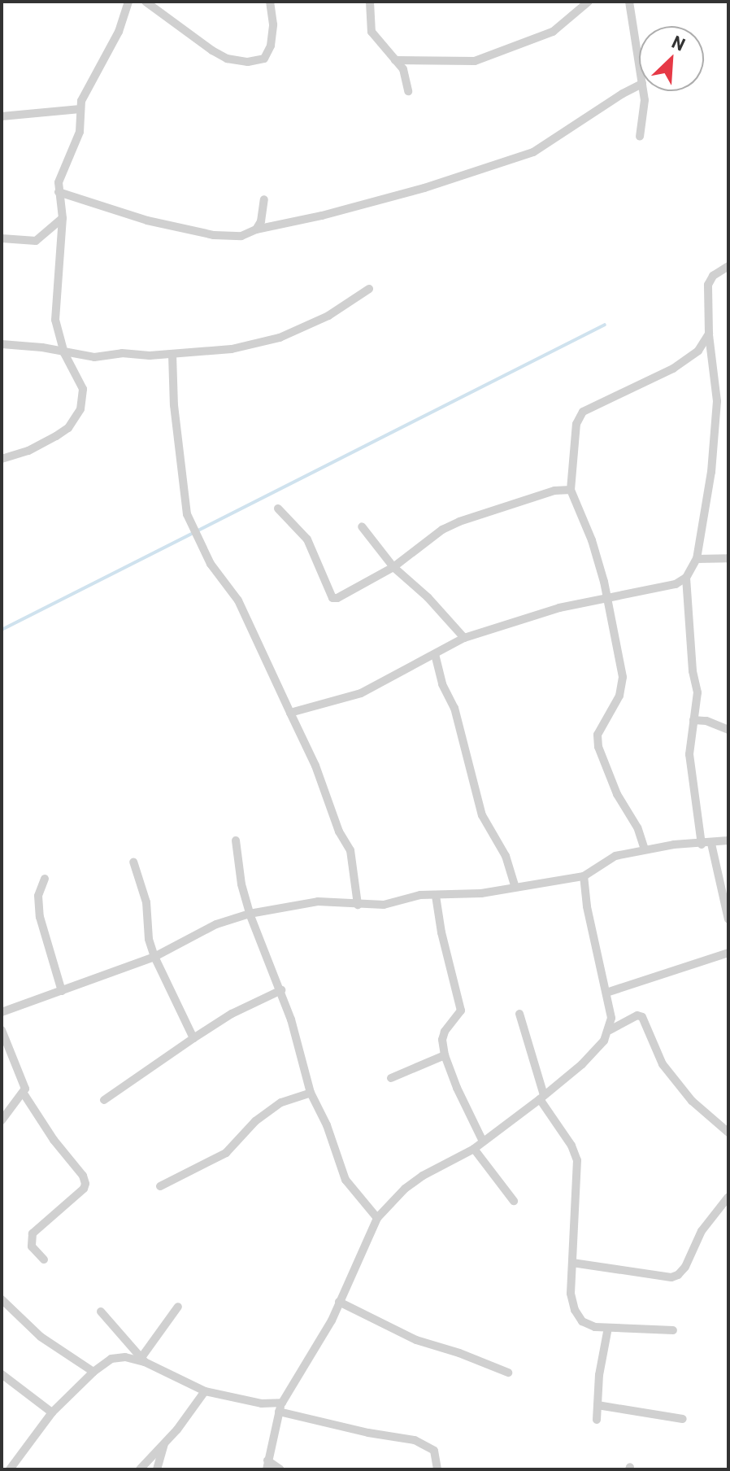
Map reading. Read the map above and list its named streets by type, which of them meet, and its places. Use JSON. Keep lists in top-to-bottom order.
{
  "north": "top right"
}
